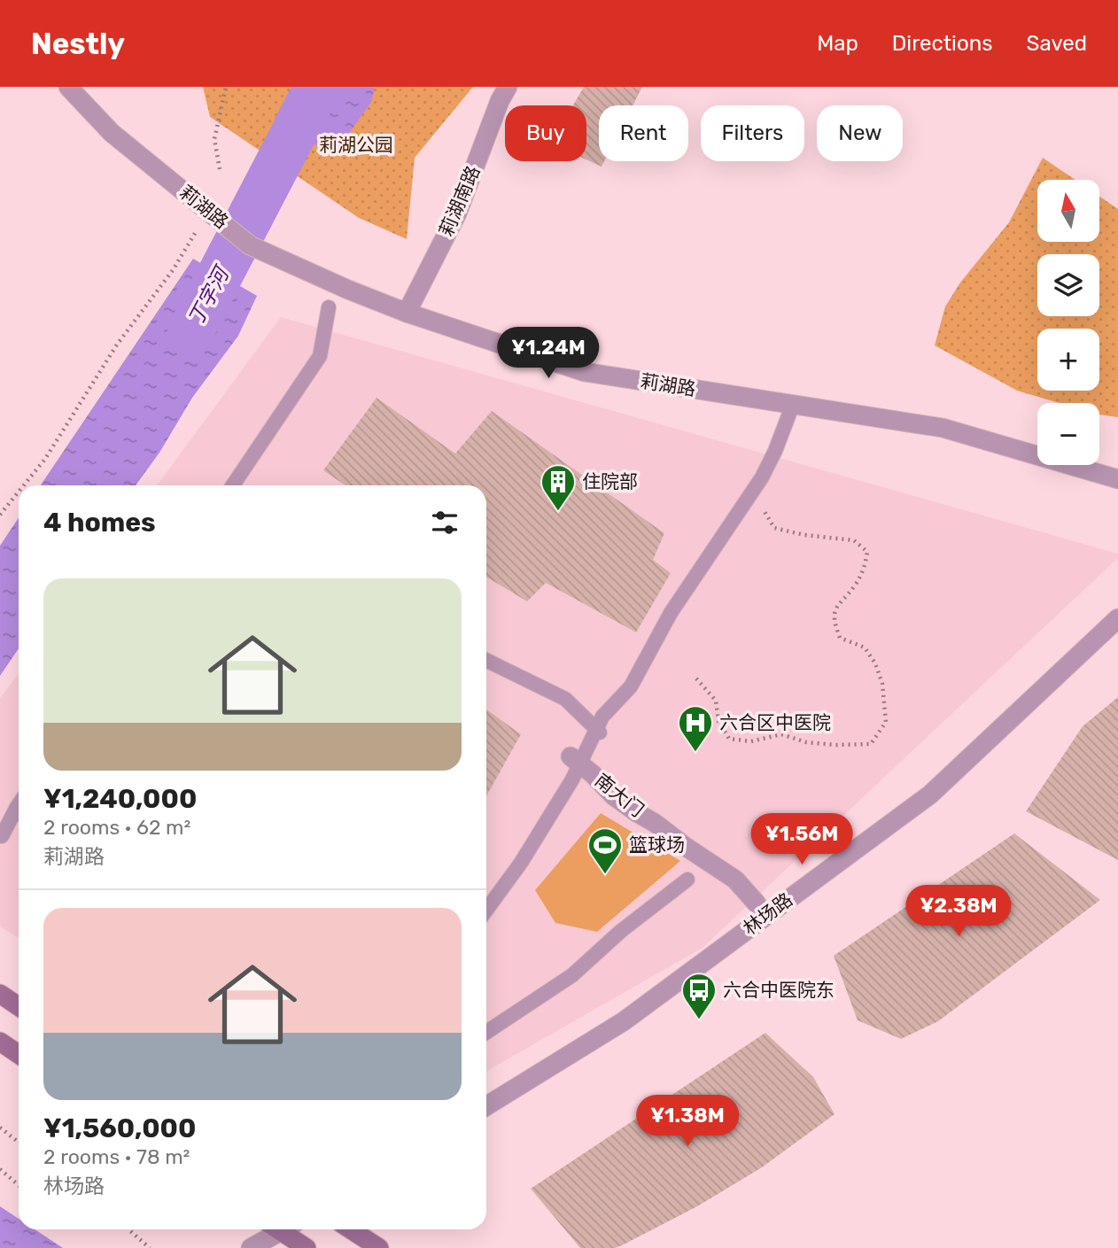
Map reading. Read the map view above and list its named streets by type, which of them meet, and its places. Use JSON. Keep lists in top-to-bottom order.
{
  "streets": {
    "street": [
      "莉湖南路",
      "莉湖路",
      "南大门",
      "林场路"
    ]
  },
  "crossings": [
    ["莉湖南路", "莉湖路"]
  ],
  "water": ["丁字河"],
  "parks": ["莉湖公园"],
  "places": {
    "building": ["住院部"],
    "hospital": ["六合区中医院"],
    "sports": ["篮球场"],
    "bus stop": ["六合中医院东"]
  },
  "north": "top",
  "page": {
    "header": "Nestly",
    "nav": ["Map", "Directions", "Saved"],
    "chip": [
      "Buy",
      "Rent",
      "Filters",
      "New"
    ],
    "map_buttons": ["+", "−"],
    "price": [
      "¥1.24M",
      "¥1.56M",
      "¥2.38M",
      "¥1.38M"
    ],
    "heading": "4 homes",
    "list": [
      {
        "name": "¥1,240,000",
        "note": "2 rooms · 62 m² · 莉湖路"
      },
      {
        "name": "¥1,560,000",
        "note": "2 rooms · 78 m² · 林场路"
      }
    ]
  }
}
